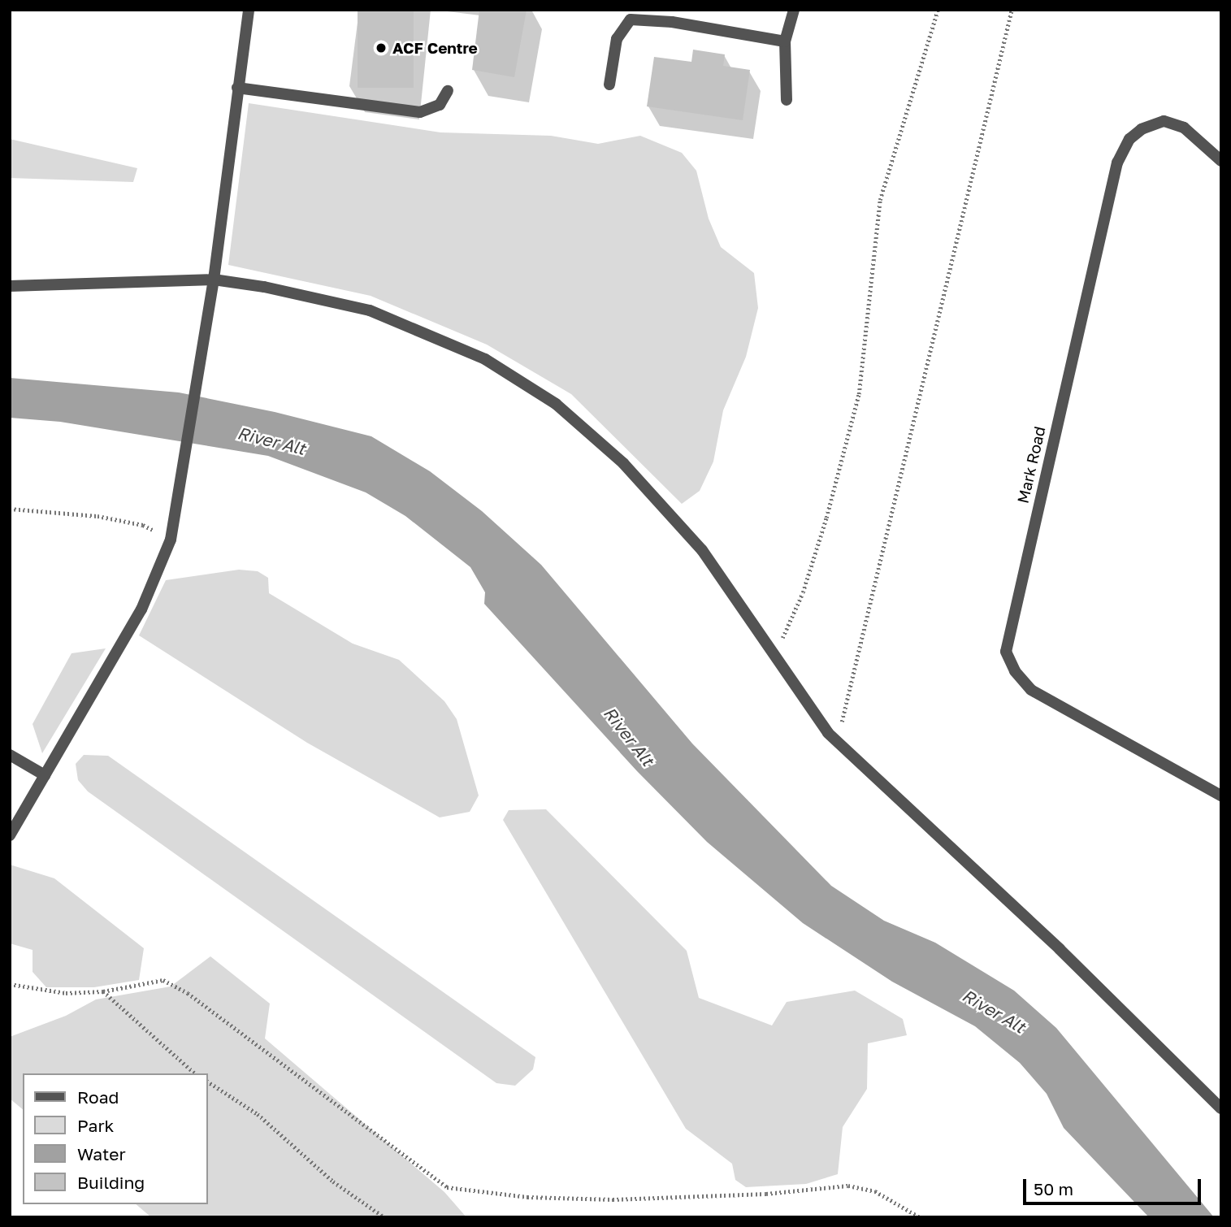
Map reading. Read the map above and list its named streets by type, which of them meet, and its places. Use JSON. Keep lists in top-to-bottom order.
{
  "streets": {
    "street": ["Mark Road"]
  },
  "water": ["River Alt"],
  "places": ["ACF Centre"],
  "legend": [
    "Road",
    "Park",
    "Water",
    "Building"
  ],
  "scale_bar": "50 m"
}
